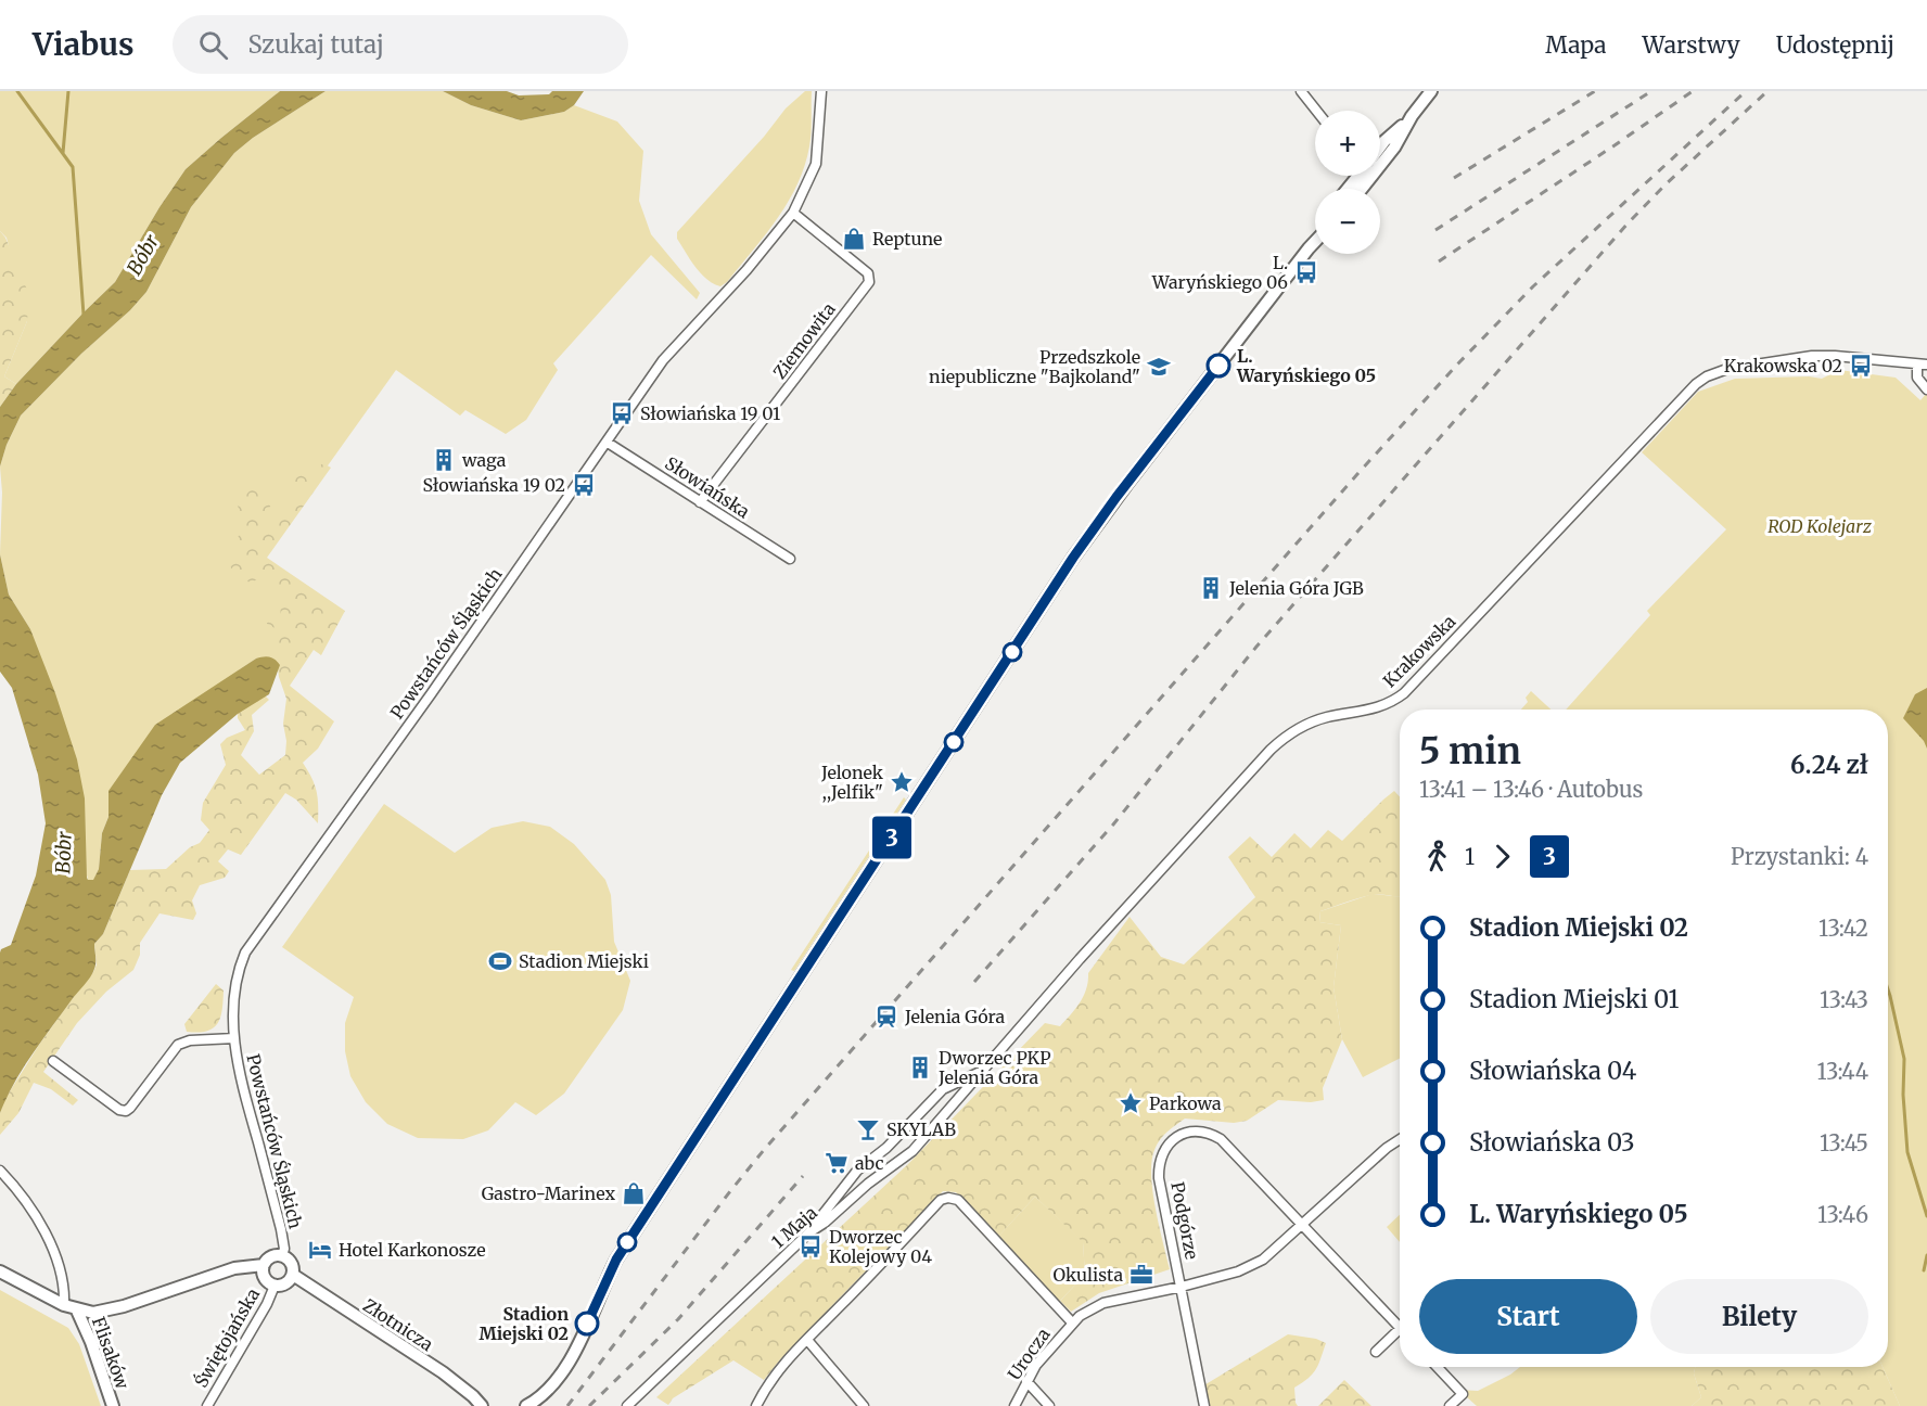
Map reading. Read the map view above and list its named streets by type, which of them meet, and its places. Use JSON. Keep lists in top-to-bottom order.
{
  "streets": {
    "street": [
      "Ziemowita",
      "Słowiańska",
      "Powstańców Śląskich",
      "Krakowska",
      "Podgórze",
      "1 Maja",
      "Złotnicza",
      "Świętojańska",
      "Flisaków",
      "Urocza"
    ]
  },
  "crossings": [
    ["Ziemowita", "Słowiańska"],
    ["Ziemowita", "Powstańców Śląskich"],
    ["Słowiańska", "Powstańców Śląskich"],
    ["Powstańców Śląskich", "Złotnicza"],
    ["Powstańców Śląskich", "Świętojańska"],
    ["Krakowska", "1 Maja"],
    ["Podgórze", "Urocza"],
    ["Złotnicza", "Świętojańska"]
  ],
  "water": ["Bóbr"],
  "parks": ["ROD Kolejarz"],
  "places": {
    "shop": ["Reptune", "Gastro-Marinex"],
    "bus stop": [
      "L. Waryńskiego 06",
      "Krakowska 02",
      "Słowiańska 19 01",
      "Słowiańska 19 02",
      "Dworzec Kolejowy 04"
    ],
    "other": ["L. Waryńskiego 05", "Stadion Miejski 02"],
    "school or university": ["Przedszkole niepubliczne \"Bajkoland\""],
    "building": ["waga", "Jelenia Góra JGB", "Dworzec PKP Jelenia Góra"],
    "place": ["Jelonek ,,Jelfik\"", "Parkowa"],
    "sports": ["Stadion Miejski"],
    "station": ["Jelenia Góra"],
    "bar": ["SKYLAB"],
    "supermarket": ["abc"],
    "hotel": ["Hotel Karkonosze"],
    "office": ["Okulista"]
  },
  "lines": ["bus line 3"],
  "page": {
    "header": "Viabus",
    "search": "Szukaj tutaj",
    "nav": ["Mapa", "Warstwy", "Udostępnij"],
    "on_map": "3",
    "map_buttons": ["+", "−"],
    "heading": ["5 min", "13:41 – 13:46 · Autobus", "6.24 zł"],
    "legs": ["1", "3", "Przystanki: 4"],
    "list": [
      {
        "name": "Stadion Miejski 02",
        "value": "13:42"
      },
      {
        "name": "Stadion Miejski 01",
        "value": "13:43"
      },
      {
        "name": "Słowiańska 04",
        "value": "13:44"
      },
      {
        "name": "Słowiańska 03",
        "value": "13:45"
      },
      {
        "name": "L. Waryńskiego 05",
        "value": "13:46"
      }
    ],
    "buttons": ["Start", "Bilety"]
  }
}
